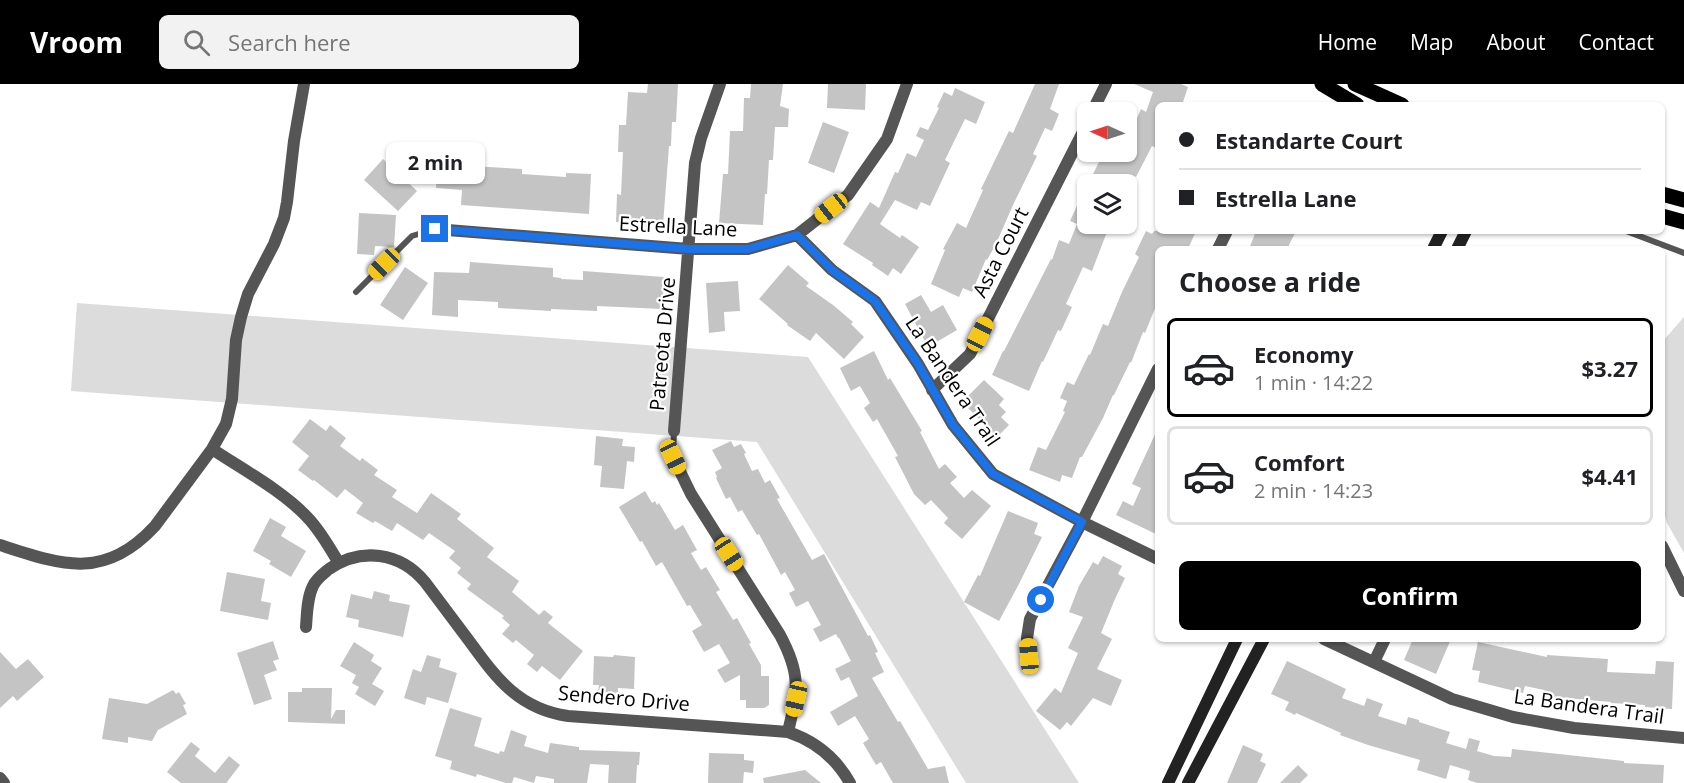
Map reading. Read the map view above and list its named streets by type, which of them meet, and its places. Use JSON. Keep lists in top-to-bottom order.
{
  "streets": {
    "street": [
      "Estrella Lane",
      "Asta Court",
      "Patreota Drive",
      "La Bandera Trail",
      "Sendero Drive"
    ]
  },
  "crossings": [
    ["Estrella Lane", "Patreota Drive"],
    ["Estrella Lane", "La Bandera Trail"],
    ["Asta Court", "La Bandera Trail"]
  ],
  "north": "left",
  "page": {
    "header": "Vroom",
    "search": "Search here",
    "nav": [
      "Home",
      "Map",
      "About",
      "Contact"
    ],
    "banner": ["Estandarte Court", "Estrella Lane"],
    "bubble": "2 min",
    "heading": "Choose a ride",
    "list": [
      {
        "name": "Economy",
        "note": "1 min · 14:22",
        "value": "$3.27"
      },
      {
        "name": "Comfort",
        "note": "2 min · 14:23",
        "value": "$4.41"
      }
    ],
    "buttons": "Confirm"
  }
}
